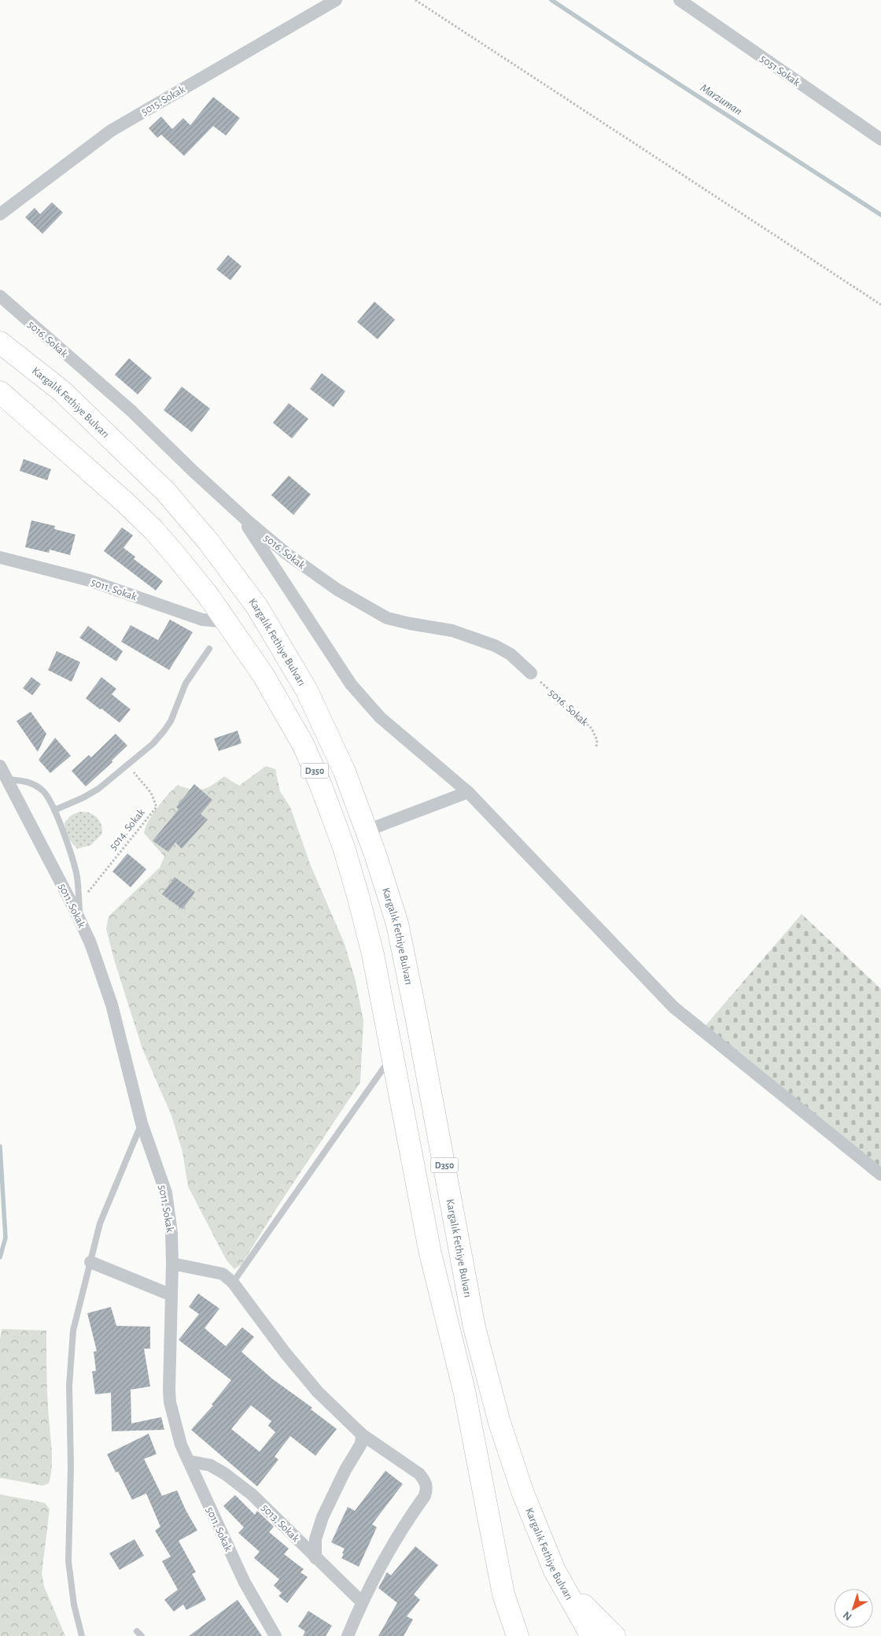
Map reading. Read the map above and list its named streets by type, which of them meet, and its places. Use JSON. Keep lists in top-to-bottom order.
{
  "streets": {
    "highway": ["Kargalık Fethiye Bulvarı", "D350"],
    "street": [
      "5051 Sokak",
      "5015. Sokak",
      "5016. Sokak",
      "5011. Sokak",
      "5013. Sokak"
    ],
    "path": ["5014. Sokak"]
  },
  "crossings": [
    ["5011. Sokak", "D350"],
    ["5011. Sokak", "5013. Sokak"]
  ],
  "water": ["Marzuman"],
  "north": "bottom left"
}
